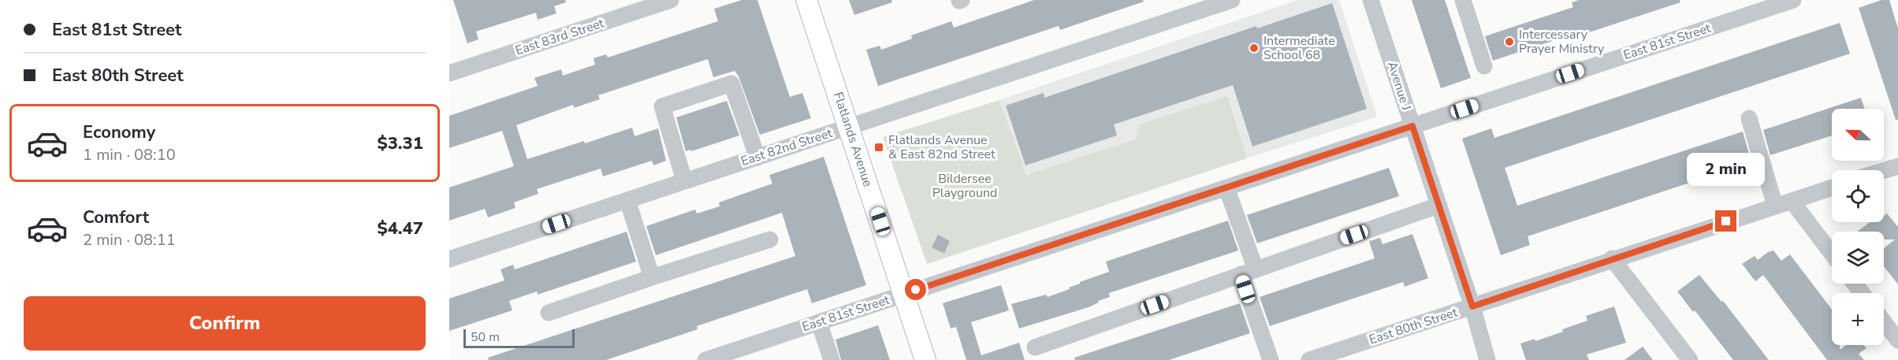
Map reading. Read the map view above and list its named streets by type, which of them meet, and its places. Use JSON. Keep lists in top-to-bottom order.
{
  "streets": {
    "main road": ["Flatlands Avenue"],
    "street": [
      "East 83rd Street",
      "East 81st Street",
      "Avenue J",
      "East 82nd Street",
      "East 80th Street"
    ]
  },
  "crossings": [
    ["East 81st Street", "Avenue J"],
    ["East 81st Street", "Flatlands Avenue"],
    ["Avenue J", "East 80th Street"],
    ["Flatlands Avenue", "East 82nd Street"]
  ],
  "parks": ["Bildersee Playground"],
  "places": {
    "other": ["Intercessary Prayer Ministry", "Intermediate School 68"],
    "transit": ["Flatlands Avenue & East 82nd Street"]
  },
  "scale_bar": "50 m",
  "north": "left",
  "page": {
    "banner": ["East 81st Street", "East 80th Street"],
    "list": [
      {
        "name": "Economy",
        "note": "1 min · 08:10",
        "value": "$3.31"
      },
      {
        "name": "Comfort",
        "note": "2 min · 08:11",
        "value": "$4.47"
      }
    ],
    "map_buttons": "+",
    "bubble": "2 min",
    "buttons": "Confirm",
    "scale": "50 m"
  }
}
